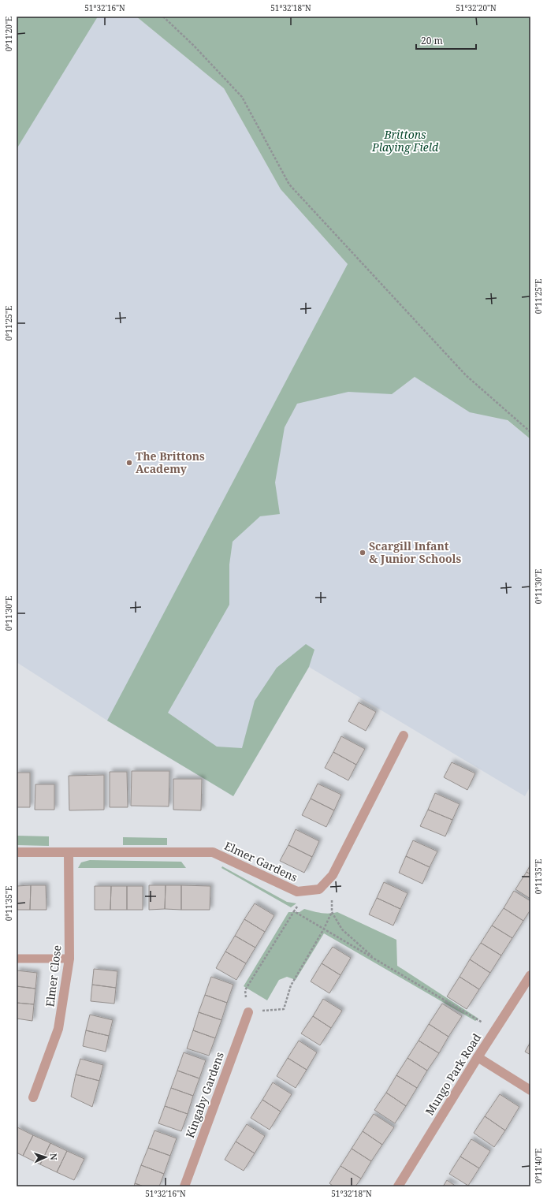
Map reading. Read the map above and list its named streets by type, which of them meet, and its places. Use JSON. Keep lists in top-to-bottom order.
{
  "streets": {
    "street": [
      "Elmer Gardens",
      "Elmer Close",
      "Mungo Park Road",
      "Kingaby Gardens"
    ]
  },
  "crossings": [
    ["Elmer Gardens", "Elmer Close"]
  ],
  "parks": ["Brittons Playing Field"],
  "places": ["The Brittons Academy", "Scargill Infant & Junior Schools"],
  "scale_bar": "20 m",
  "north": "right",
  "coordinates": [
    "51°32'16\"N",
    "51°32'18\"N",
    "51°32'20\"N",
    "0°11'20\"E",
    "0°11'25\"E",
    "0°11'30\"E",
    "0°11'35\"E",
    "0°11'40\"E"
  ]
}
